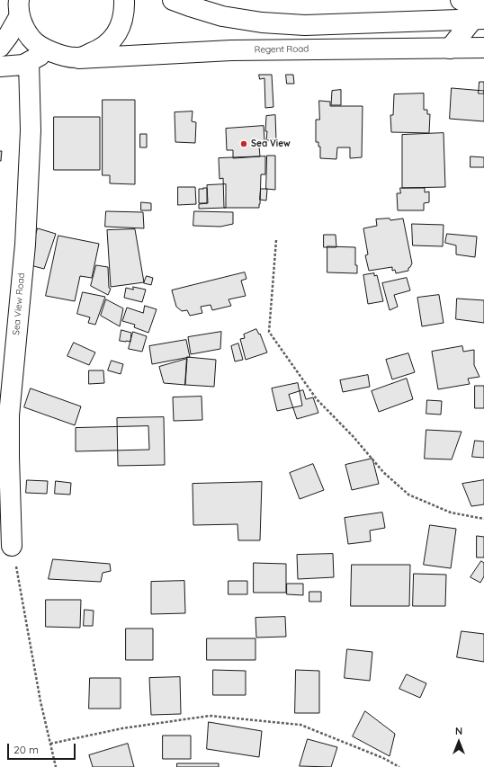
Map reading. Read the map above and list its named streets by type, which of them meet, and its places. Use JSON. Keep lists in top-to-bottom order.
{
  "streets": {
    "main road": ["Regent Road", "Sea View Road"]
  },
  "places": ["Sea View"],
  "scale_bar": "20 m",
  "north": "top"
}
